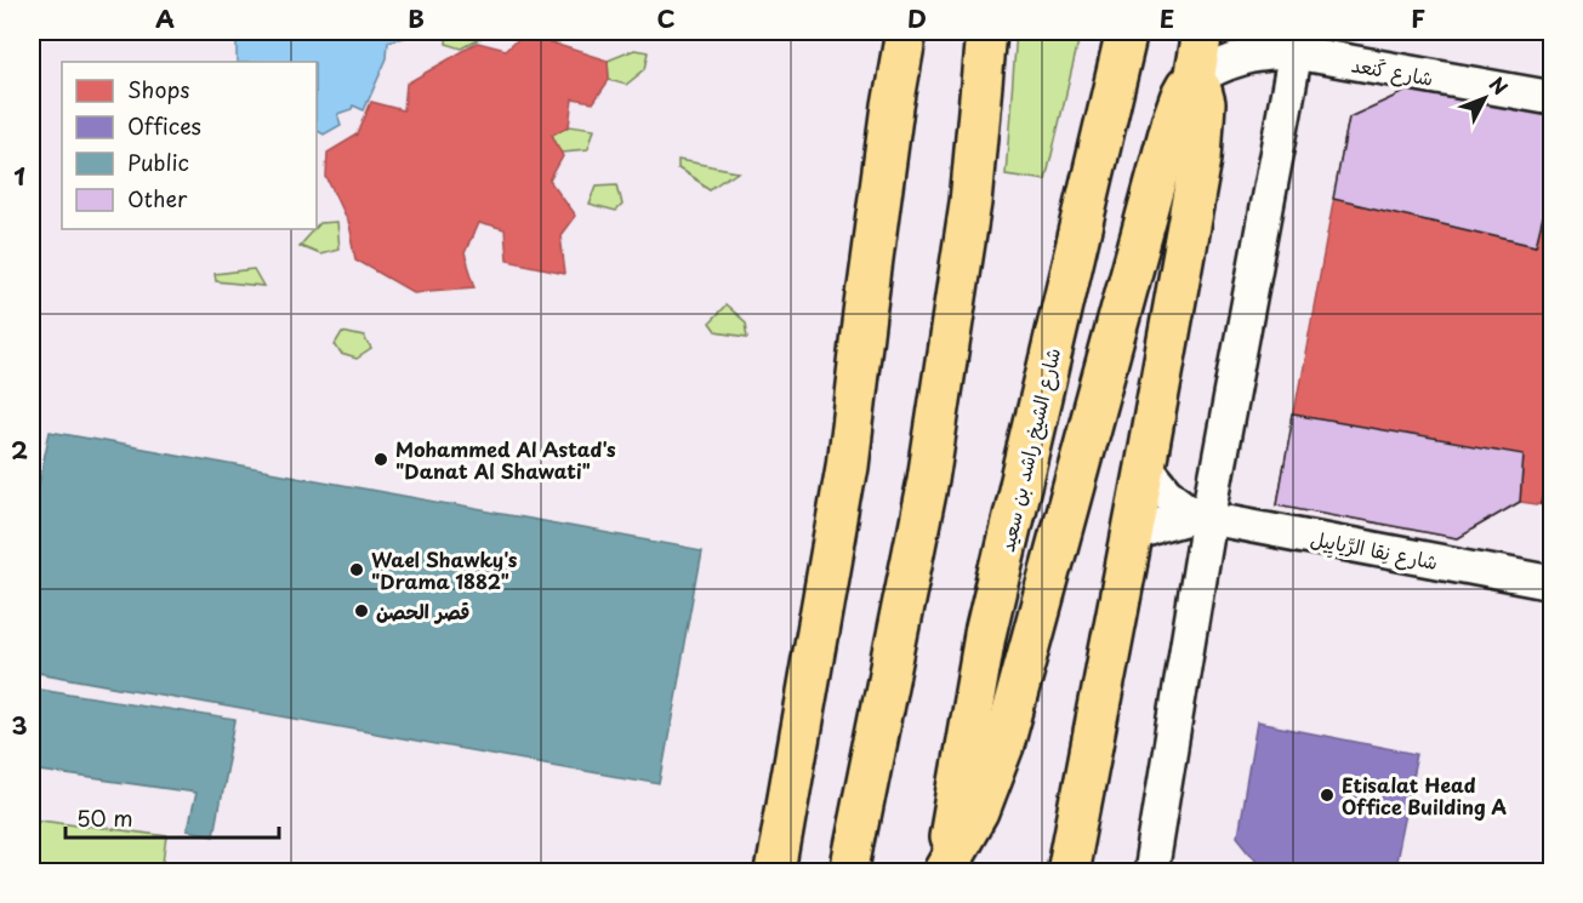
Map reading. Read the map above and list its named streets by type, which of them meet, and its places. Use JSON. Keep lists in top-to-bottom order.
{
  "streets": {
    "main road": ["شارع الشيخ راشد بن سعيد"],
    "street": ["شارع كَنعد", "شارع نِقا الرَّيايِيل"]
  },
  "crossings": [
    ["شارع كَنعد", "شارع الشيخ راشد بن سعيد"],
    ["شارع الشيخ راشد بن سعيد", "شارع نِقا الرَّيايِيل"]
  ],
  "places": [
    "Mohammed Al Astad's \"Danat Al Shawati\"",
    "Wael Shawky's \"Drama 1882\"",
    "قصر الحصن",
    "Etisalat Head Office Building A"
  ],
  "legend": [
    "Shops",
    "Offices",
    "Public",
    "Other"
  ],
  "scale_bar": "50 m",
  "north": "top right",
  "grid": {
    "columns": [
      "A",
      "B",
      "C",
      "D",
      "E",
      "F"
    ],
    "rows": ["1", "2", "3"]
  }
}
